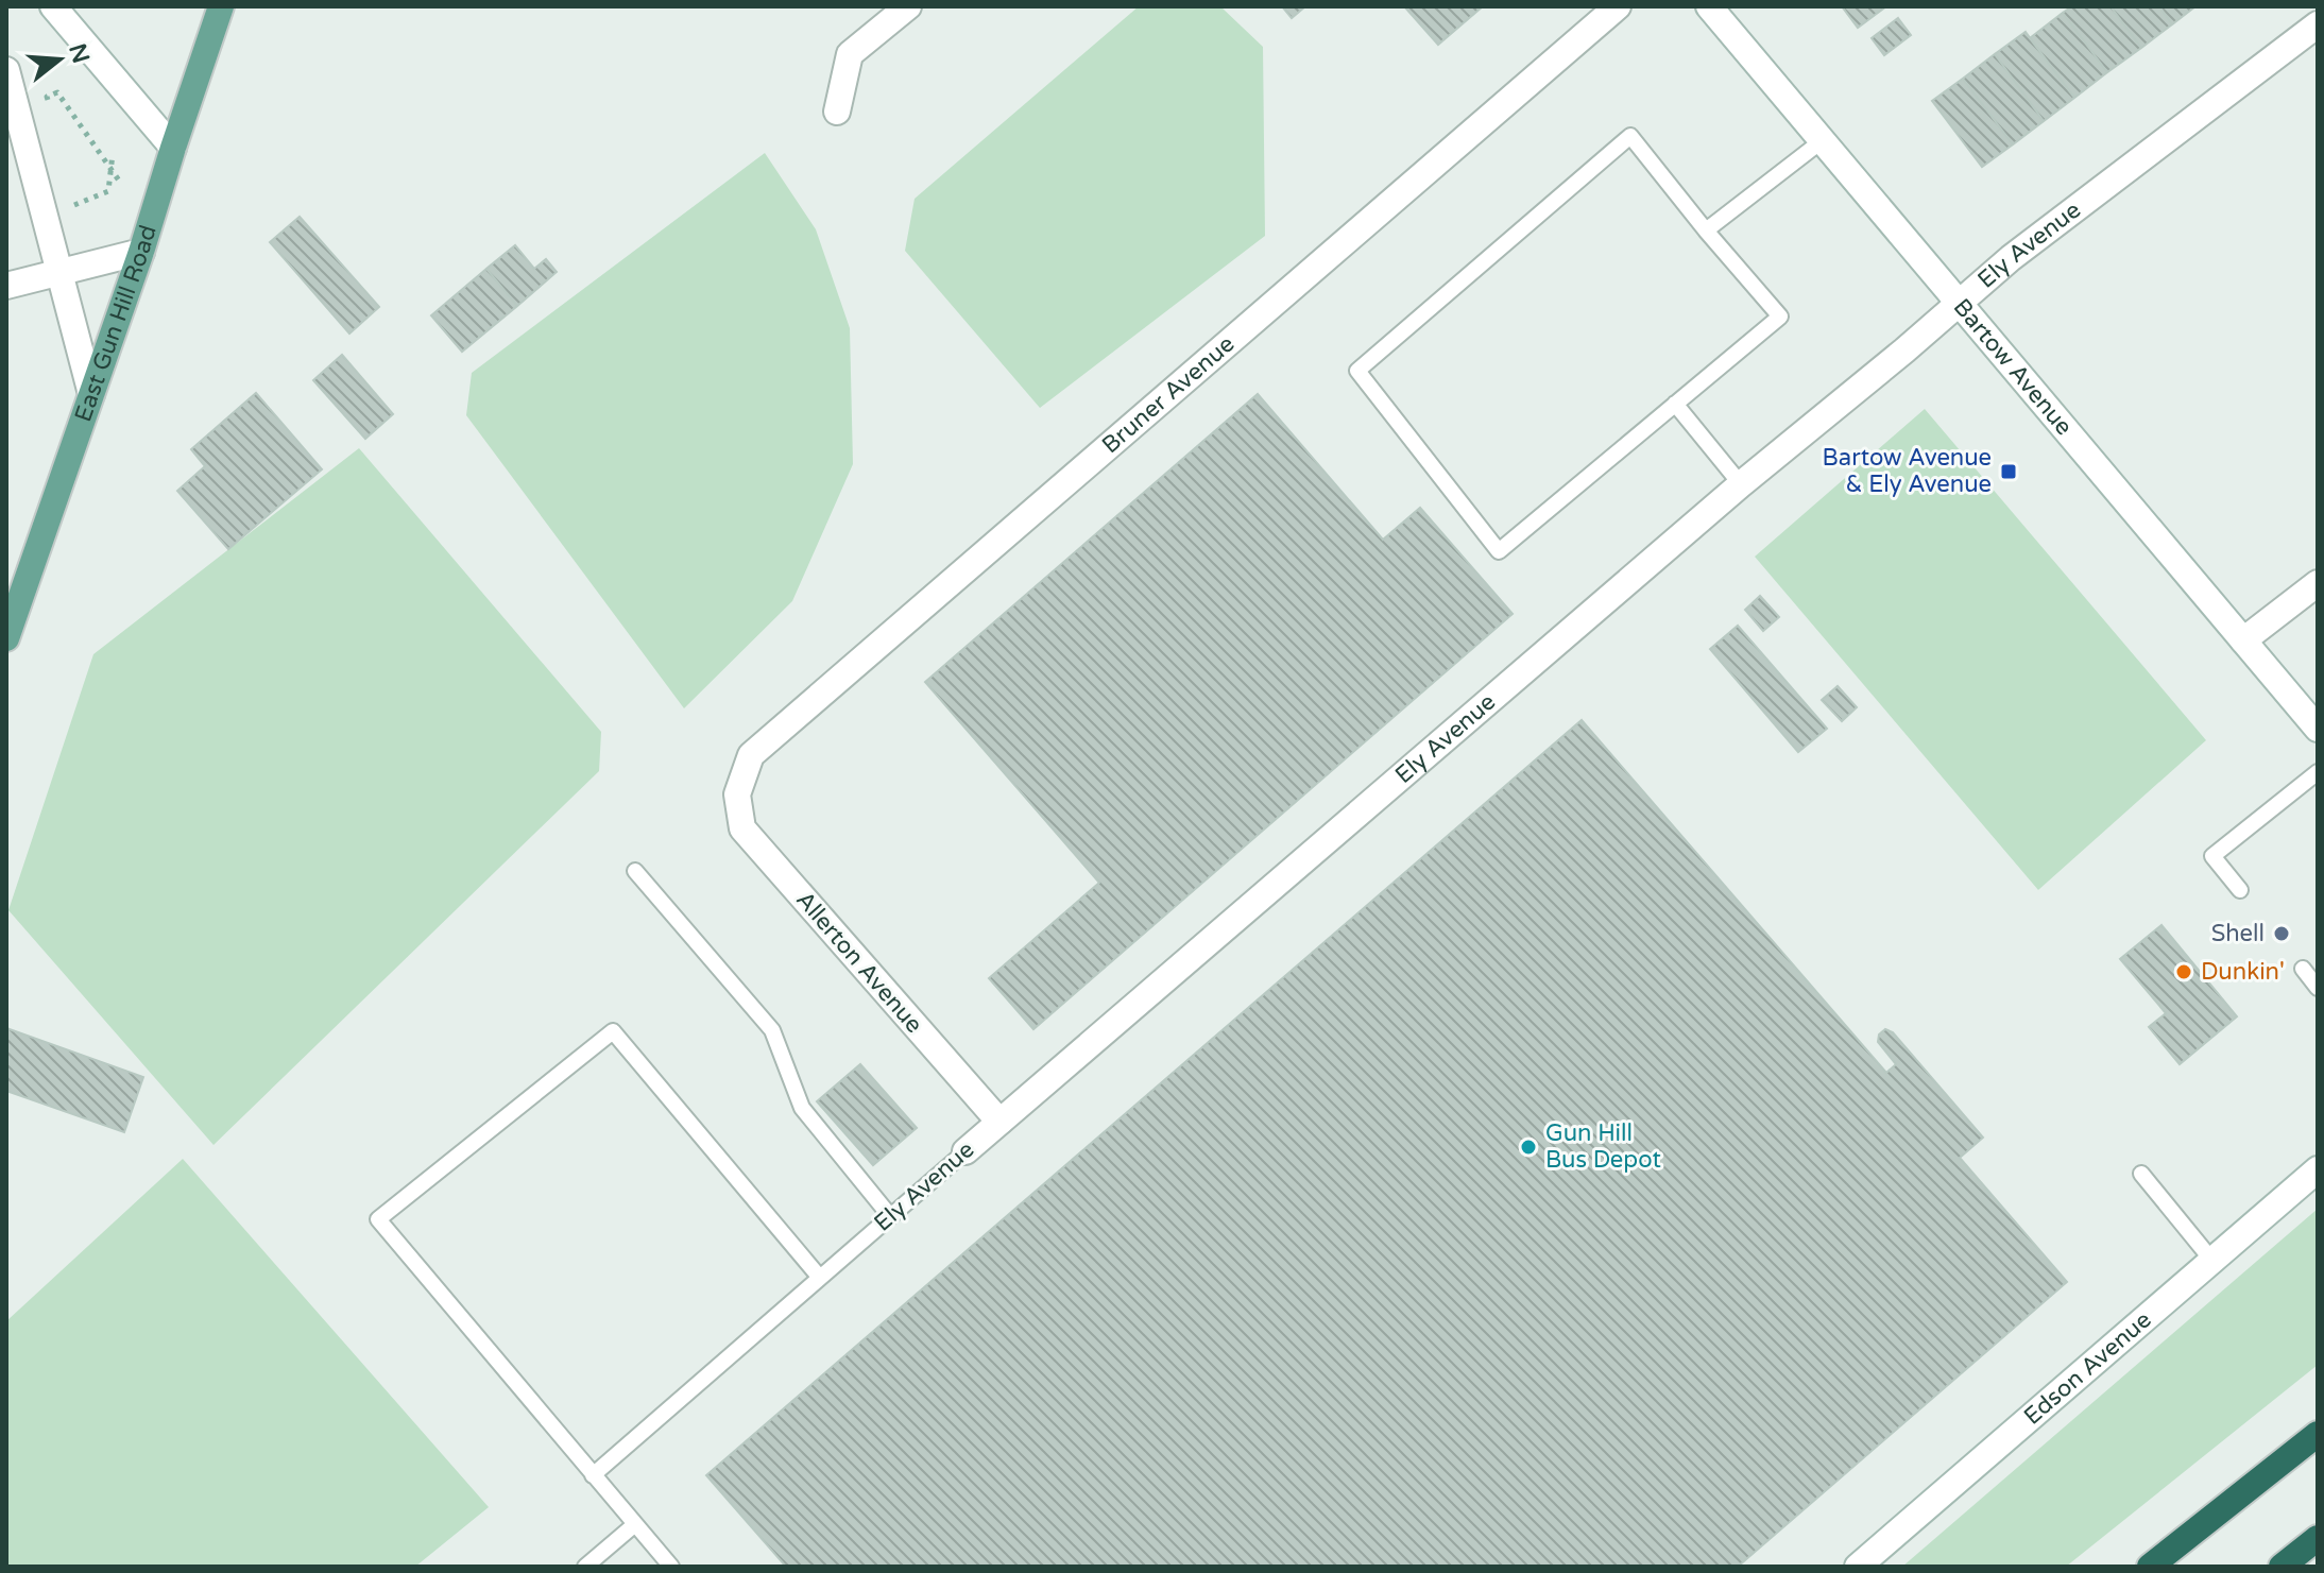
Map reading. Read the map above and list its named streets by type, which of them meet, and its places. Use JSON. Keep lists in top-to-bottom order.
{
  "streets": {
    "main road": ["East Gun Hill Road"],
    "street": [
      "Ely Avenue",
      "Bartow Avenue",
      "Bruner Avenue",
      "Allerton Avenue",
      "Edson Avenue"
    ]
  },
  "crossings": [
    ["Ely Avenue", "Bartow Avenue"],
    ["Ely Avenue", "Allerton Avenue"],
    ["Bruner Avenue", "Allerton Avenue"]
  ],
  "places": {
    "transit": ["Bartow Avenue & Ely Avenue"],
    "other": ["Shell", "Dunkin'", "Gun Hill Bus Depot"]
  },
  "north": "right"
}
